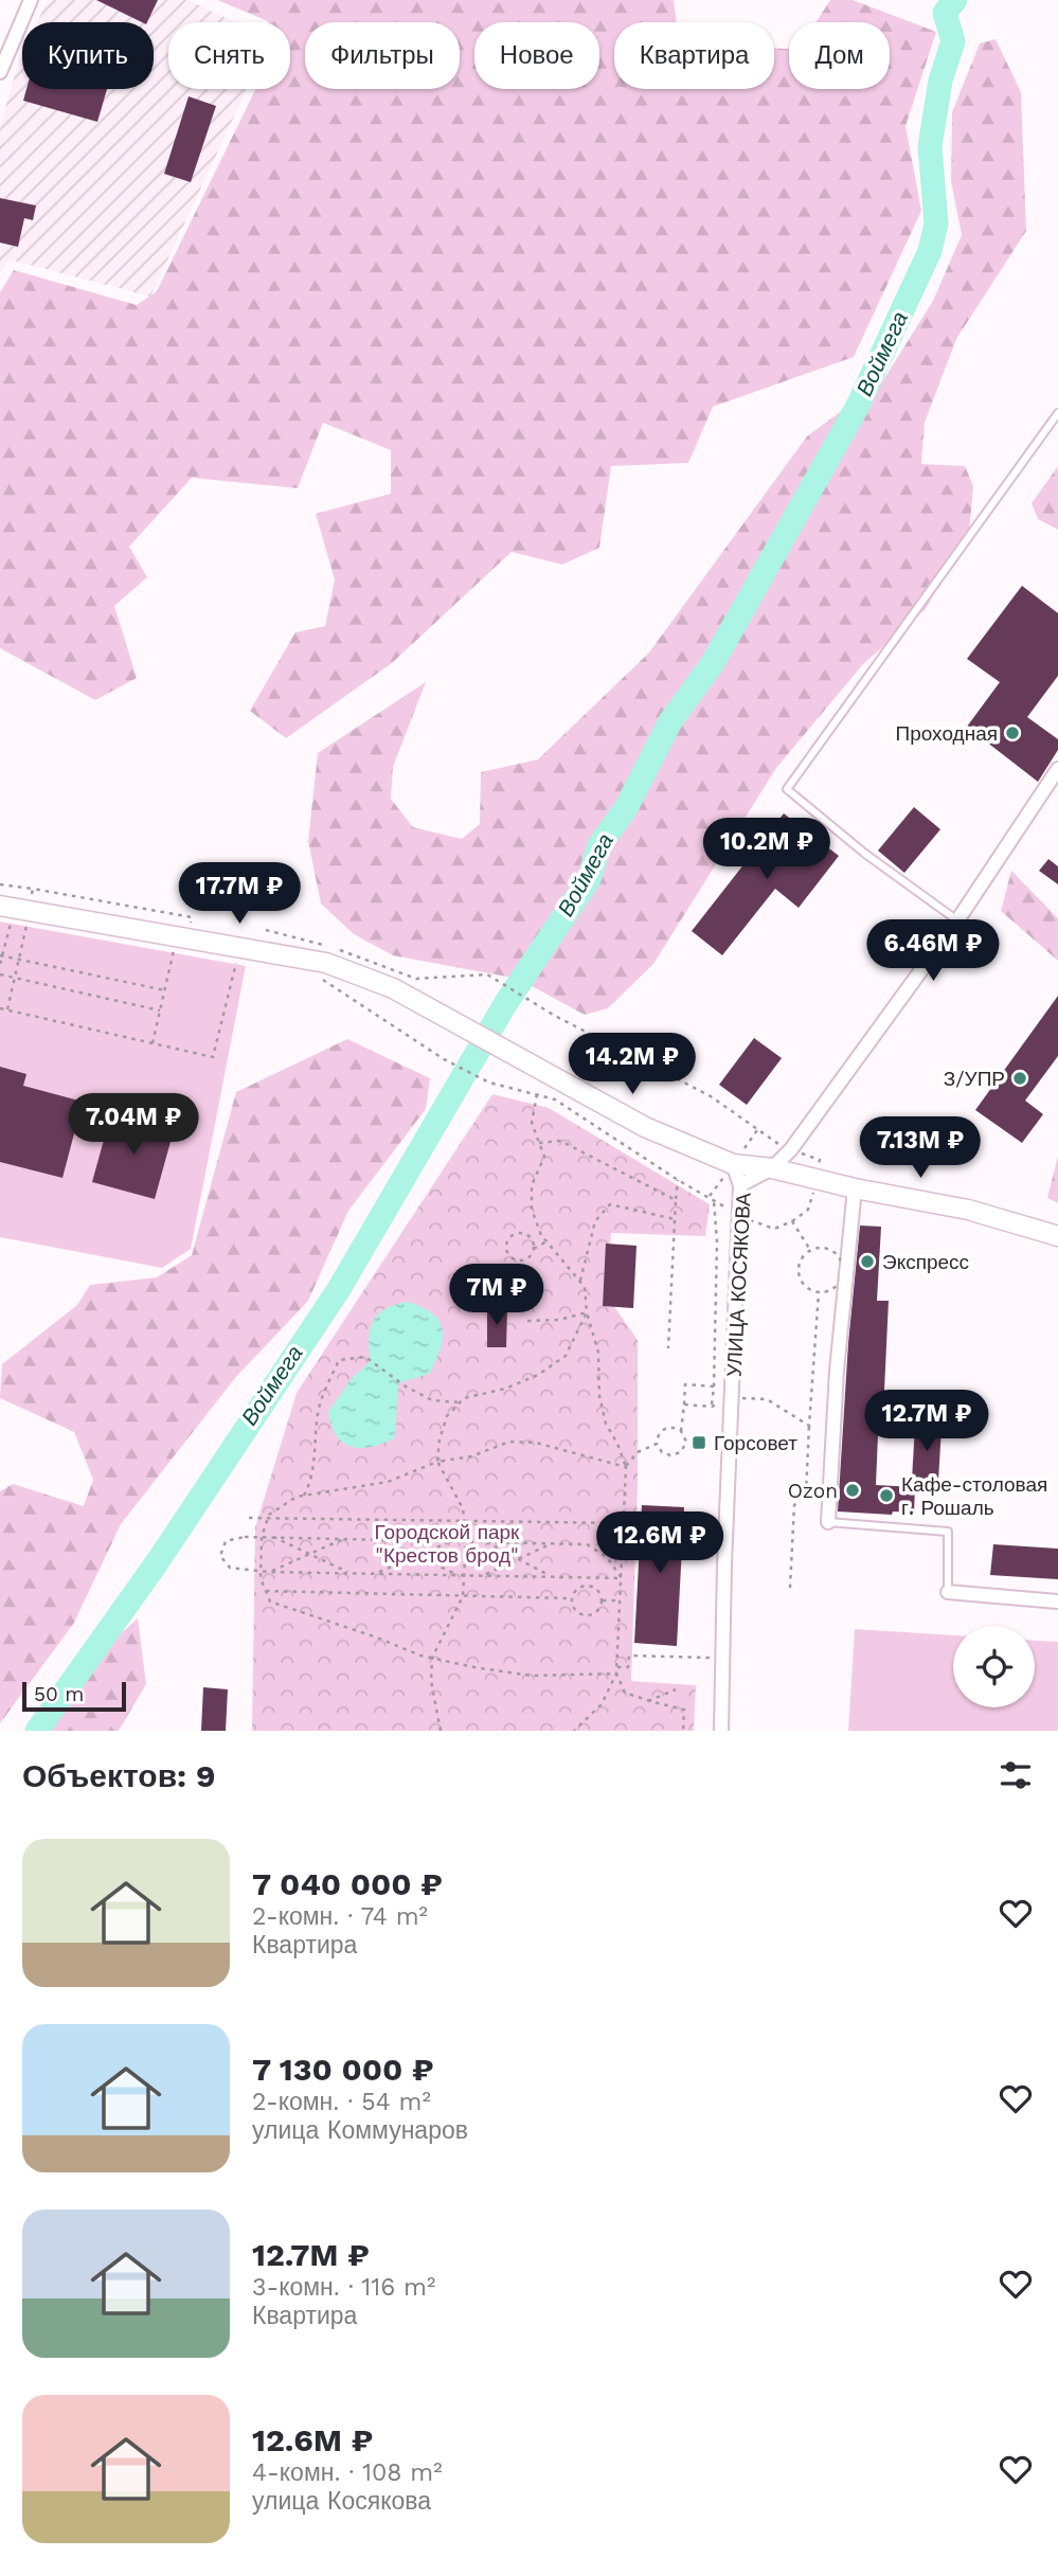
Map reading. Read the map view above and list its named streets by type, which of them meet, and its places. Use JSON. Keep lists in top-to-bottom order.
{
  "streets": {
    "street": ["УЛИЦА КОСЯКОВА"]
  },
  "water": ["Воймега"],
  "parks": ["Городской парк \"Крестов брод\""],
  "places": {
    "other": [
      "Проходная",
      "З/УПР",
      "Экспресс",
      "Ozon",
      "Кафе-столовая г. Рошаль"
    ],
    "transit": ["Горсовет"]
  },
  "scale_bar": "50 m",
  "page": {
    "chip": [
      "Купить",
      "Снять",
      "Фильтры",
      "Новое",
      "Квартира",
      "Дом"
    ],
    "price": [
      "10.2M ₽",
      "17.7M ₽",
      "6.46M ₽",
      "14.2M ₽",
      "7.04M ₽",
      "7.13M ₽",
      "7M ₽",
      "12.7M ₽",
      "12.6M ₽"
    ],
    "scale": "50 m",
    "heading": "Объектов: 9",
    "list": [
      {
        "name": "7 040 000 ₽",
        "note": "2-комн. · 74 m² · Квартира"
      },
      {
        "name": "7 130 000 ₽",
        "note": "2-комн. · 54 m² · улица Коммунаров"
      },
      {
        "name": "12.7M ₽",
        "note": "3-комн. · 116 m² · Квартира"
      },
      {
        "name": "12.6M ₽",
        "note": "4-комн. · 108 m² · улица Косякова"
      }
    ]
  }
}
